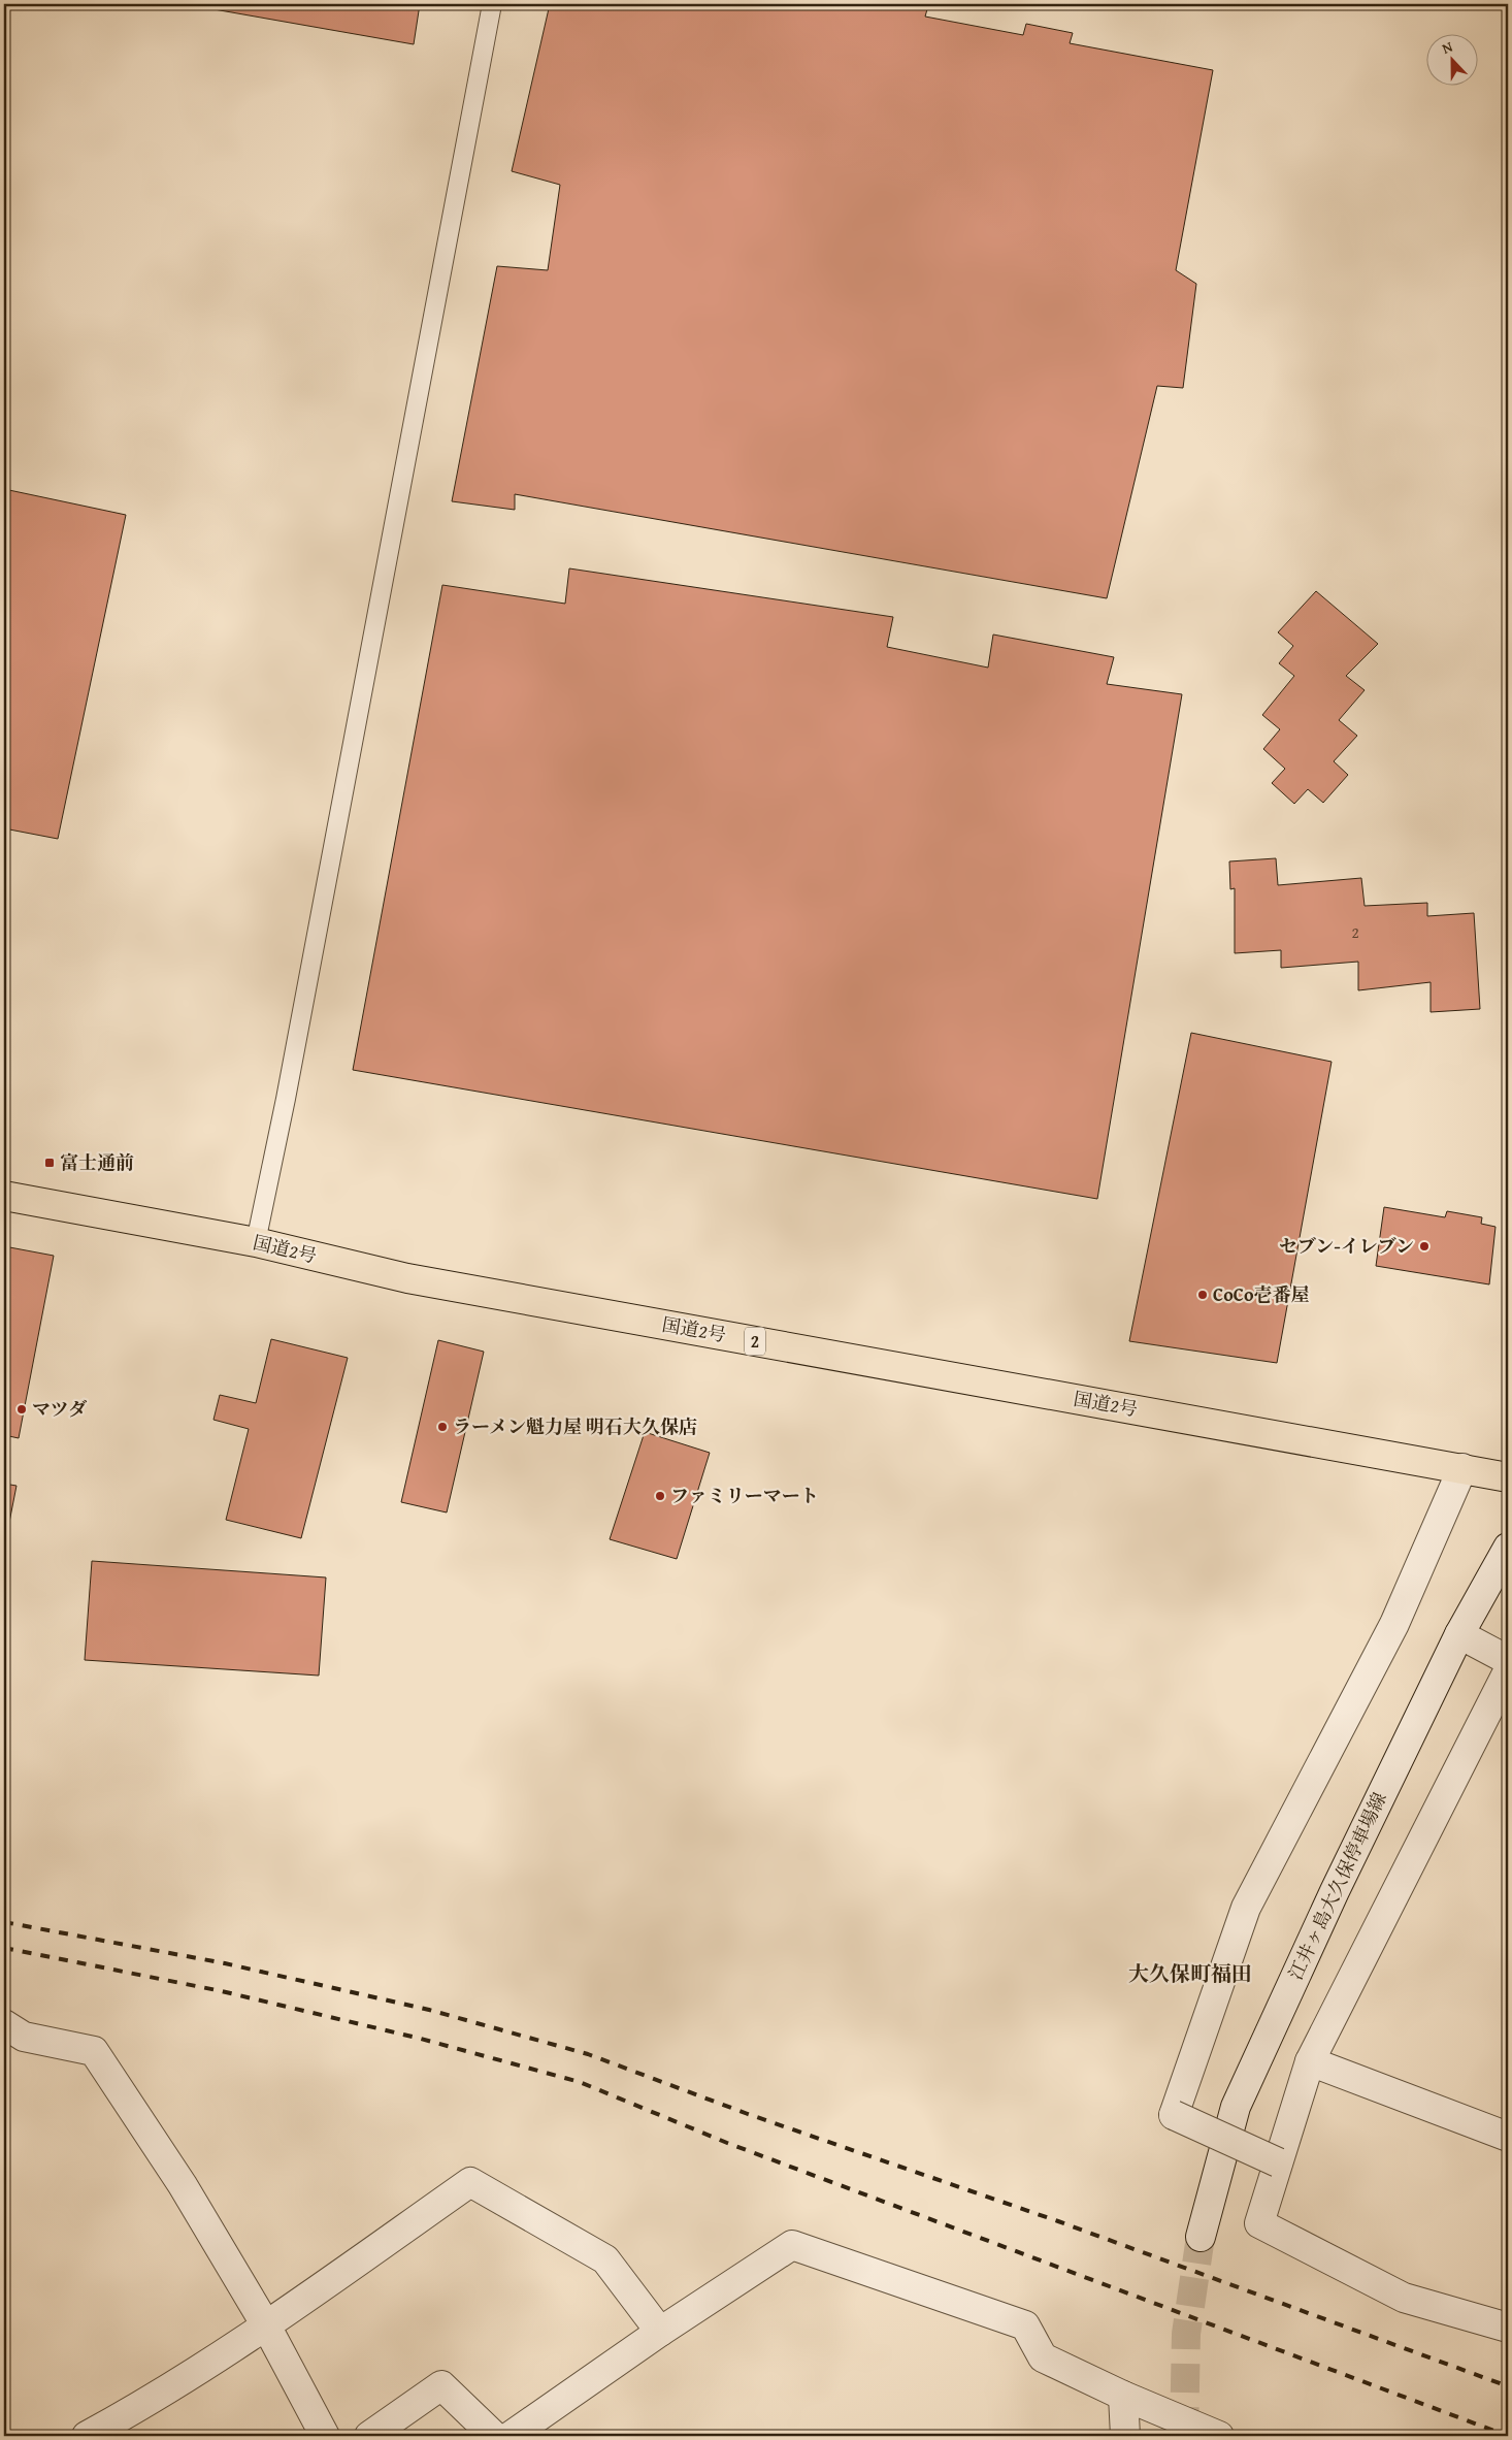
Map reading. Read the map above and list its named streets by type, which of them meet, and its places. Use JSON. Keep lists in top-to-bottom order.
{
  "streets": {
    "highway": ["国道2号", "2"],
    "street": ["江井ヶ島大久保停車場線"]
  },
  "districts": ["大久保町福田"],
  "places": {
    "transit": ["富士通前"],
    "other": [
      "セブン-イレブン",
      "CoCo壱番屋",
      "マツダ",
      "ラーメン魁力屋 明石大久保店",
      "ファミリーマート"
    ]
  },
  "house_numbers": ["2"],
  "north": "top"
}
